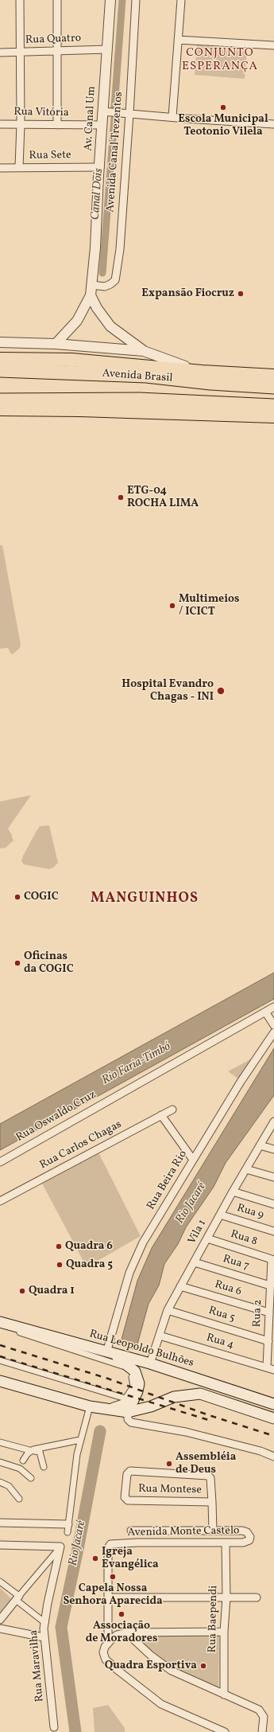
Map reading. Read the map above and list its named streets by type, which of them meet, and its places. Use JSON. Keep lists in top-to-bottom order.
{
  "streets": {
    "highway": ["Avenida Brasil"],
    "main road": ["Rua Leopoldo Bulhões"],
    "street": [
      "Rua Quatro",
      "Rua Vitória",
      "Av. Canal Um",
      "Avenida Canal Trezentos",
      "Rua Sete",
      "Rua Oswaldo Cruz",
      "Rua Carlos Chagas",
      "Rua Beira Rio",
      "Rua 9",
      "Vila 1",
      "Rua 8",
      "Rua 7",
      "Rua 6",
      "Rua 2",
      "Rua 5",
      "Rua 4",
      "Rua Montese",
      "Avenida Monte Castelo",
      "Rua Baependi",
      "Rua Maravilha"
    ]
  },
  "crossings": [
    ["Rua Quatro", "Av. Canal Um"],
    ["Rua Vitória", "Av. Canal Um"],
    ["Av. Canal Um", "Avenida Canal Trezentos"],
    ["Av. Canal Um", "Rua Sete"],
    ["Rua Beira Rio", "Rua Leopoldo Bulhões"],
    ["Rua 9", "Vila 1"],
    ["Vila 1", "Rua 8"],
    ["Vila 1", "Rua 7"],
    ["Vila 1", "Rua 6"],
    ["Vila 1", "Rua 5"],
    ["Vila 1", "Rua 4"],
    ["Vila 1", "Rua Leopoldo Bulhões"],
    ["Rua 8", "Rua 2"],
    ["Rua 7", "Rua 2"],
    ["Rua 6", "Rua 2"],
    ["Rua 2", "Rua 5"],
    ["Rua 2", "Rua 4"],
    ["Avenida Monte Castelo", "Rua Baependi"]
  ],
  "districts": ["CONJUNTO ESPERANÇA", "MANGUINHOS"],
  "water": ["Canal Dois", "Rio Faria-Timbó", "Rio Jacaré"],
  "places": [
    "Escola Municipal Teotonio Vilela",
    "Expansão Fiocruz",
    "ETG-04 ROCHA LIMA",
    "Multimeios / ICICT",
    "Hospital Evandro Chagas - INI",
    "COGIC",
    "Oficinas da COGIC",
    "Quadra 6",
    "Quadra 5",
    "Quadra 1",
    "Assembléia de Deus",
    "Igreja Evangélica",
    "Capela Nossa Senhora Aparecida",
    "Associação de Moradores",
    "Quadra Esportiva"
  ]
}
